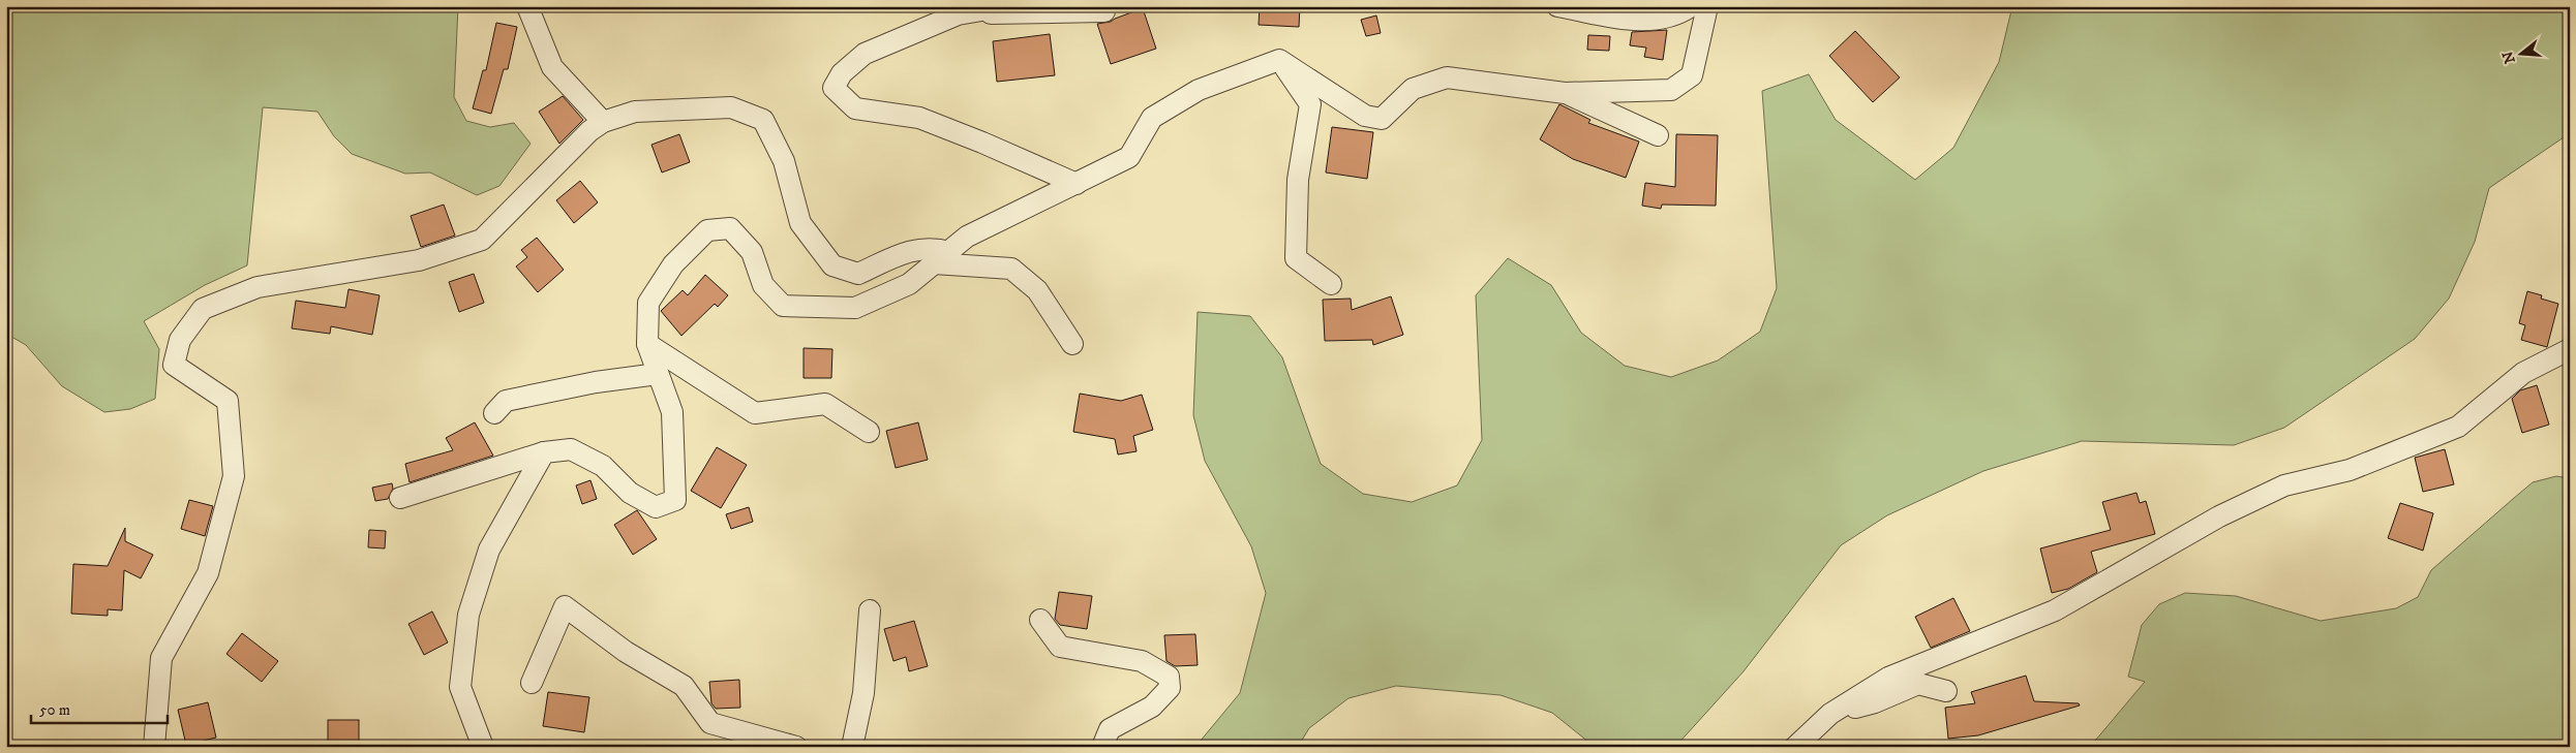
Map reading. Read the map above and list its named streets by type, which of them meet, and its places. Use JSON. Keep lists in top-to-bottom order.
{
  "scale_bar": "50 m",
  "north": "left"
}
